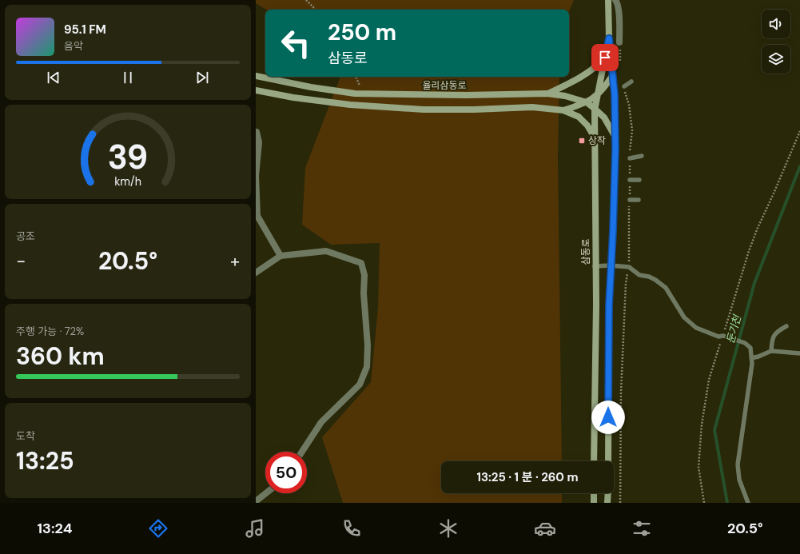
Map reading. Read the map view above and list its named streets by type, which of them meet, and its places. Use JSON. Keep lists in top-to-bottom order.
{
  "streets": {
    "main road": ["율리삼동로", "삼동로"]
  },
  "crossings": [
    ["율리삼동로", "삼동로"]
  ],
  "water": ["둔기천"],
  "places": {
    "transit": ["상작"]
  },
  "page": {
    "turn": ["250 m", "삼동로"],
    "song": ["95.1 FM", "음악"],
    "tile": [
      "공조",
      ["주행 가능 · 72%", "360 km"],
      ["도착", "13:25"]
    ],
    "heat": ["−", "20.5°", "+"],
    "limit": "50",
    "trip": "13:25 · 1 분 · 260 m",
    "tabs": ["13:24", "20.5°"],
    "gauge": ["39", "km/h"]
  }
}
